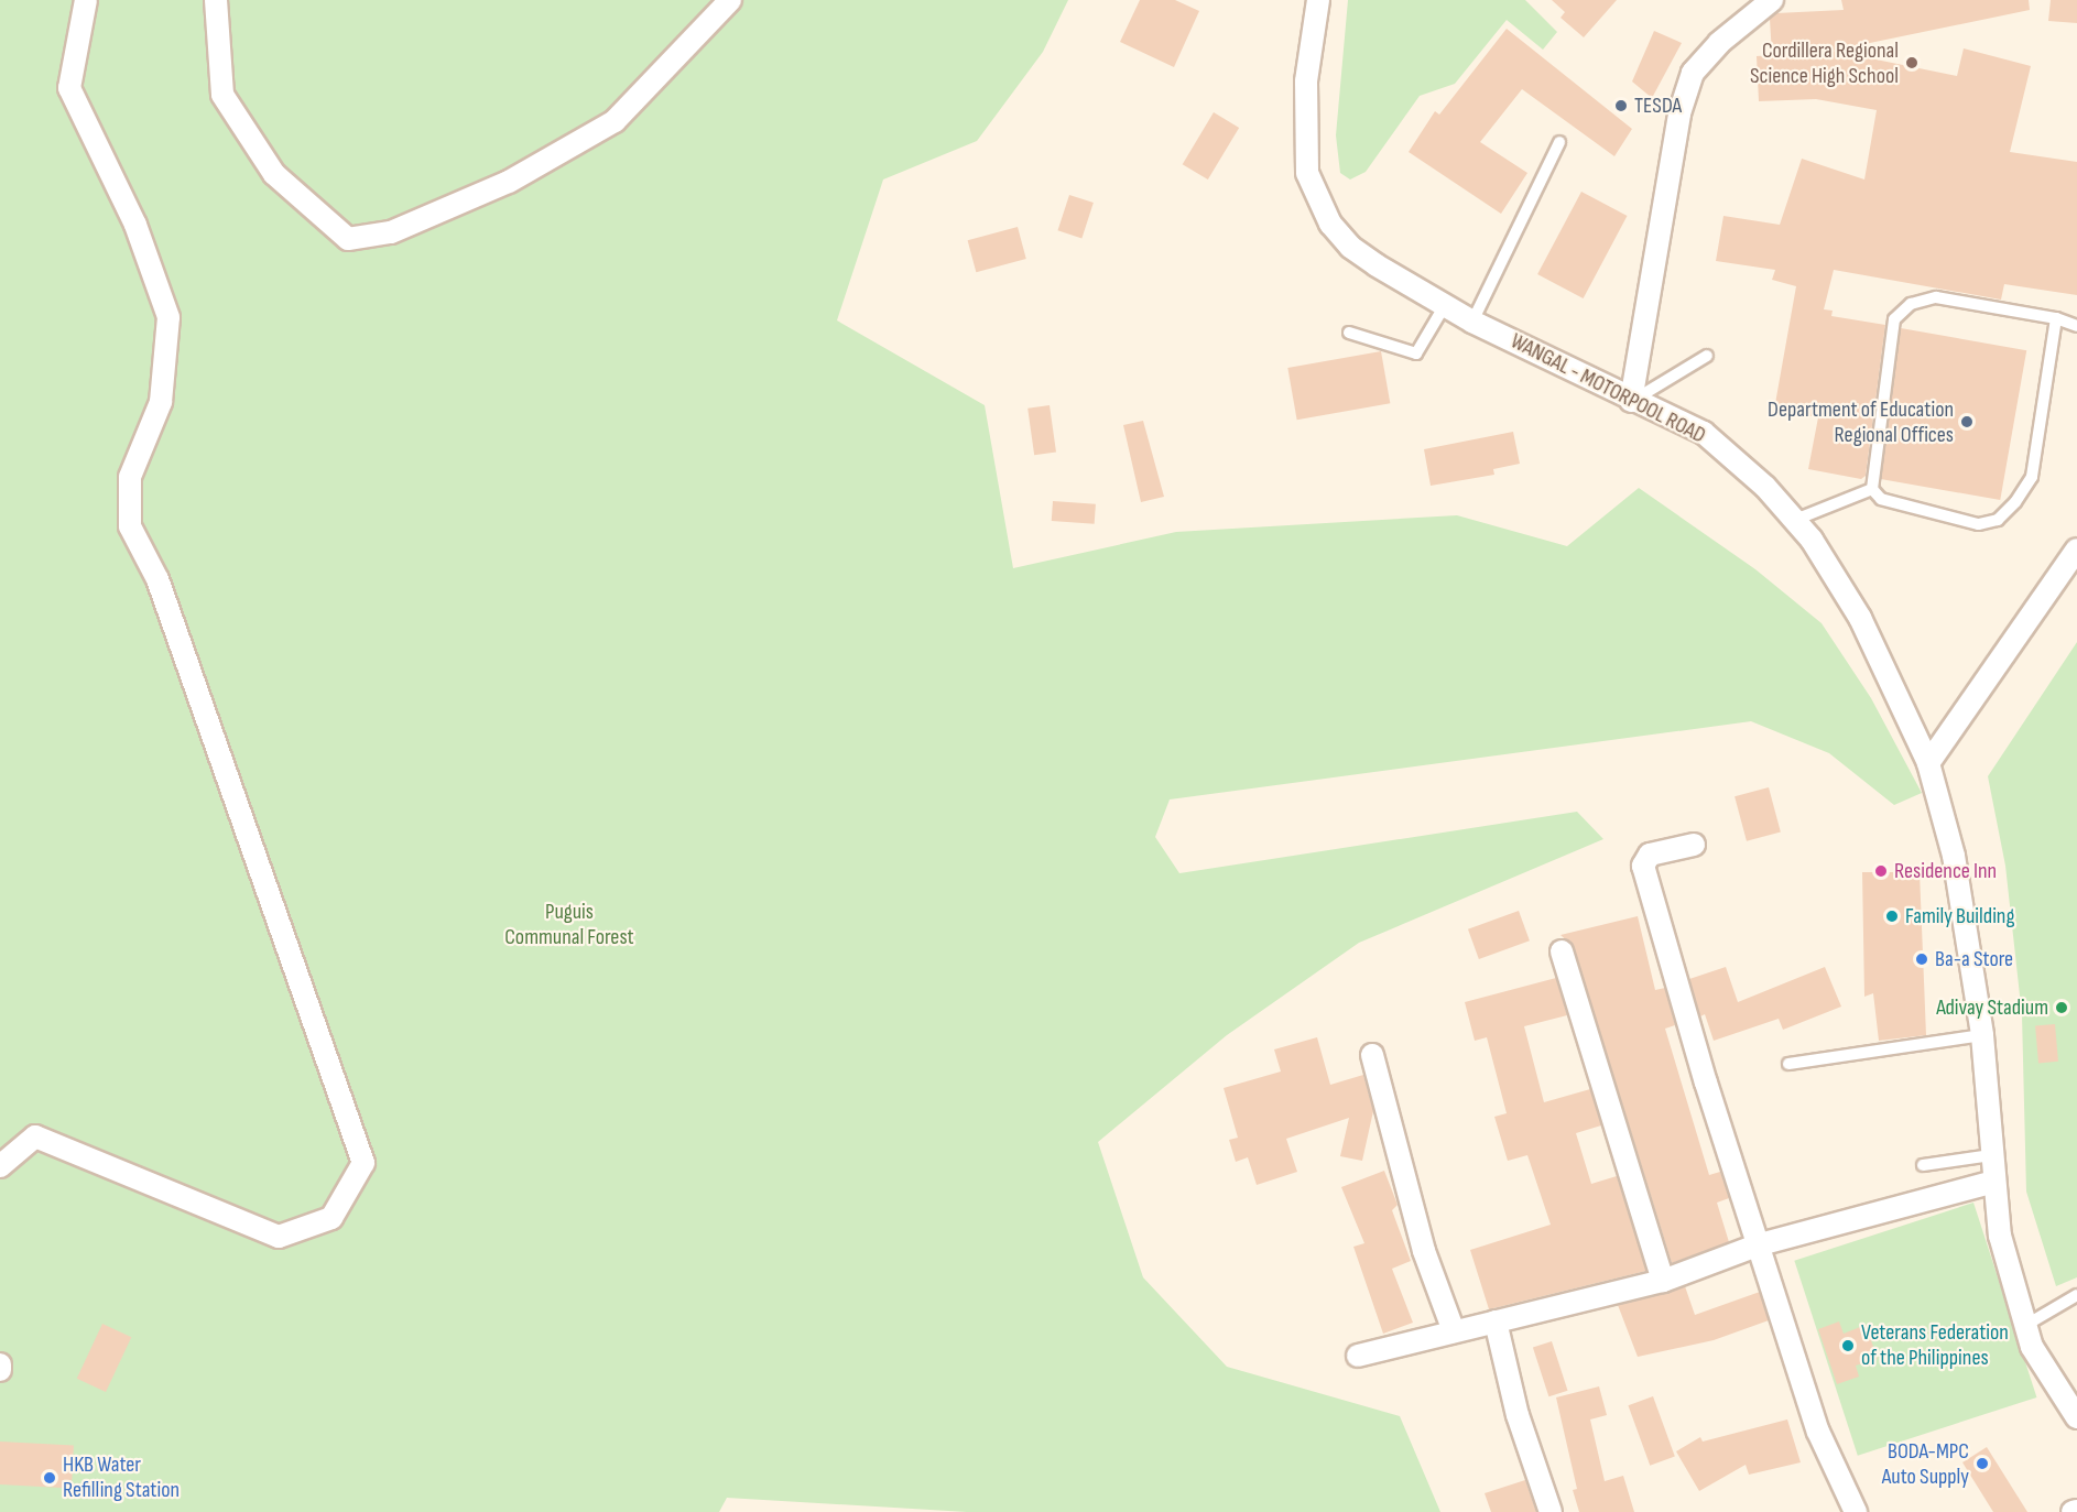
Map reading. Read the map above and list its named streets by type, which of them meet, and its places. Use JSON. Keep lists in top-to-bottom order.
{
  "streets": {
    "street": ["WANGAL - MOTORPOOL ROAD"]
  },
  "parks": ["Puguis Communal Forest"],
  "places": [
    "Cordillera Regional Science High School",
    "TESDA",
    "Department of Education Regional Offices",
    "Residence Inn",
    "Family Building",
    "Ba-a Store",
    "Adivay Stadium",
    "Veterans Federation of the Philippines",
    "BODA-MPC Auto Supply",
    "HKB Water Refilling Station"
  ]
}
